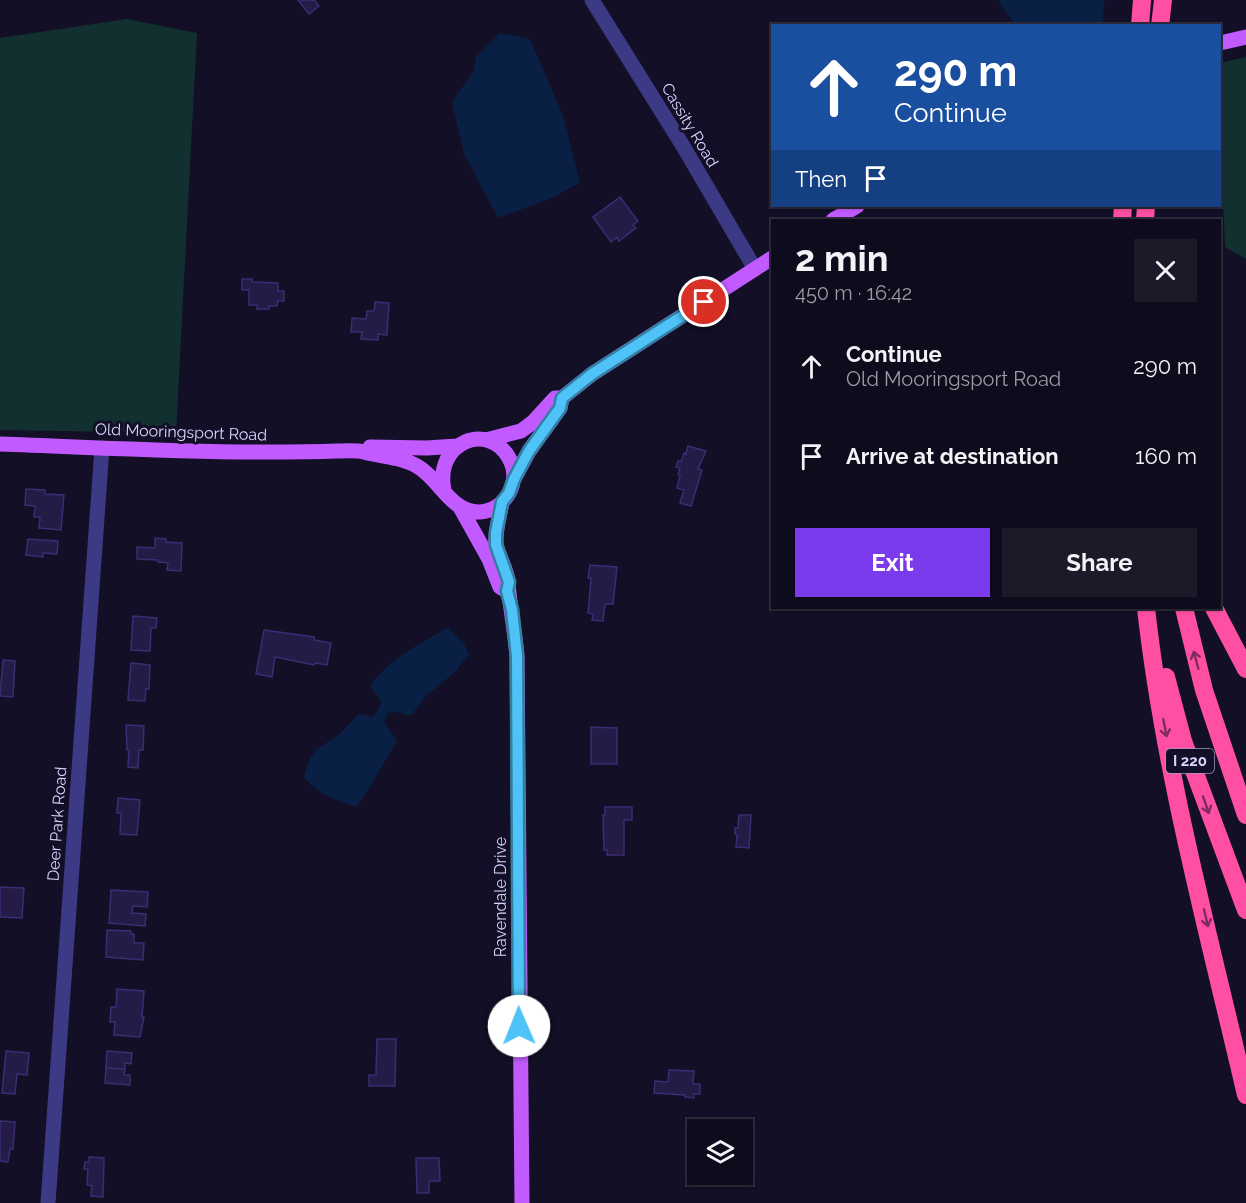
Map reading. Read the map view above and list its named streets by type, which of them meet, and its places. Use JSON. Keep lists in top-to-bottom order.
{
  "streets": {
    "highway": ["I 220"],
    "main road": ["Old Mooringsport Road", "Ravendale Drive"],
    "street": ["Cassity Road", "Deer Park Road"]
  },
  "crossings": [
    ["Cassity Road", "Old Mooringsport Road"],
    ["Old Mooringsport Road", "Deer Park Road"],
    ["Old Mooringsport Road", "Ravendale Drive"]
  ],
  "page": {
    "turn": ["290 m", "Continue"],
    "then": "Then",
    "heading": ["2 min", "450 m · 16:42"],
    "list": [
      {
        "name": "Continue",
        "note": "Old Mooringsport Road",
        "value": "290 m"
      },
      {
        "name": "Arrive at destination",
        "value": "160 m"
      }
    ],
    "buttons": ["Exit", "Share"]
  }
}
